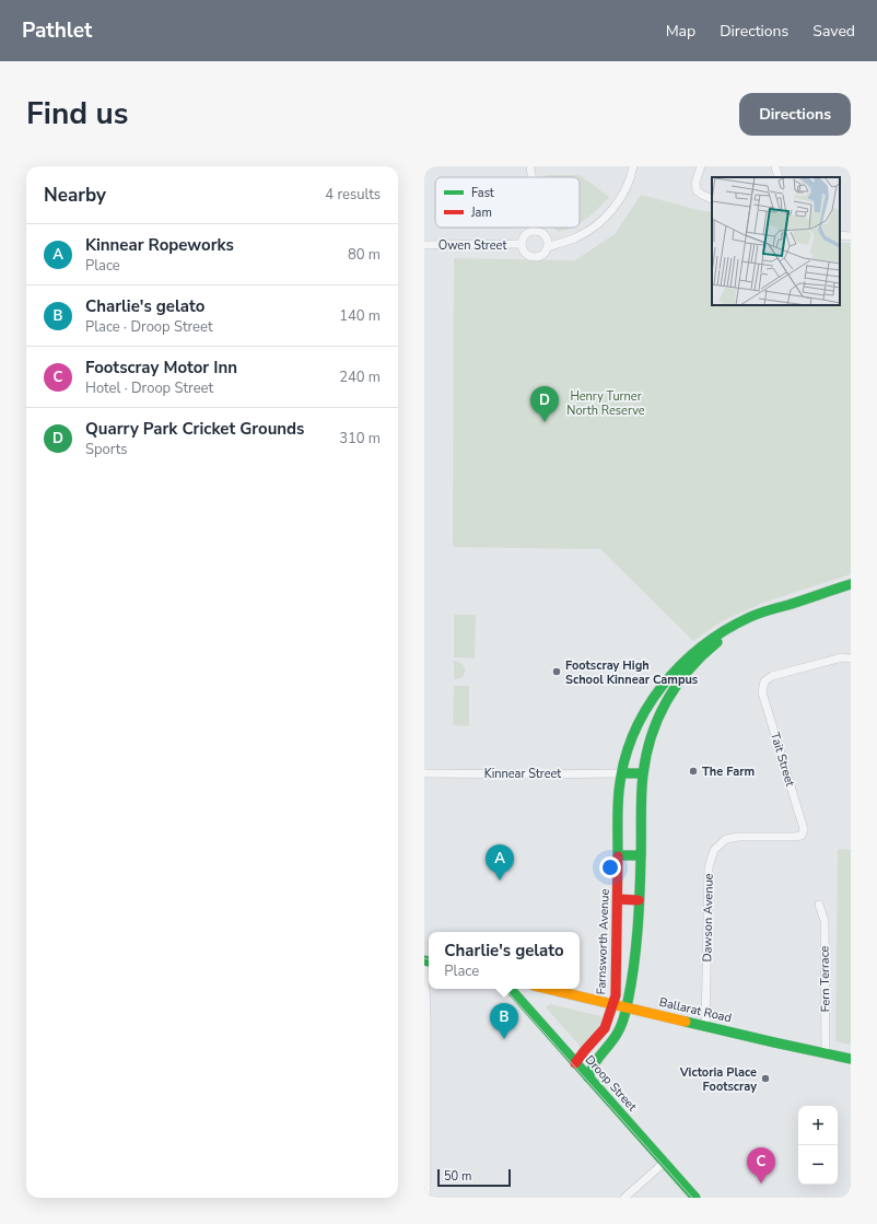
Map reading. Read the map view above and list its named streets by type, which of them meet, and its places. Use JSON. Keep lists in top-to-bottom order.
{
  "streets": {
    "main road": ["Farnsworth Avenue", "Ballarat Road", "Droop Street"],
    "street": [
      "Owen Street",
      "Tait Street",
      "Kinnear Street",
      "Dawson Avenue",
      "Fern Terrace"
    ]
  },
  "crossings": [
    ["Tait Street", "Dawson Avenue"],
    ["Kinnear Street", "Farnsworth Avenue"],
    ["Dawson Avenue", "Ballarat Road"],
    ["Farnsworth Avenue", "Ballarat Road"],
    ["Farnsworth Avenue", "Droop Street"],
    ["Fern Terrace", "Ballarat Road"]
  ],
  "parks": ["Henry Turner North Reserve"],
  "places": ["Footscray High School Kinnear Campus", "The Farm", "Victoria Place Footscray"],
  "legend": ["Fast", "Jam"],
  "scale_bar": "50 m",
  "page": {
    "header": "Pathlet",
    "nav": ["Map", "Directions", "Saved"],
    "title": "Find us",
    "buttons": "Directions",
    "heading": ["Nearby", "4 results"],
    "list": [
      {
        "mark": "A",
        "name": "Kinnear Ropeworks",
        "note": "Place",
        "value": "80 m"
      },
      {
        "mark": "B",
        "name": "Charlie's gelato",
        "note": "Place · Droop Street",
        "value": "140 m"
      },
      {
        "mark": "C",
        "name": "Footscray Motor Inn",
        "note": "Hotel · Droop Street",
        "value": "240 m"
      },
      {
        "mark": "D",
        "name": "Quarry Park Cricket Grounds",
        "note": "Sports",
        "value": "310 m"
      }
    ],
    "pins": [
      "D",
      "A",
      "B",
      "C"
    ],
    "popup": ["Charlie's gelato", "Place"],
    "map_buttons": ["+", "−"],
    "scale": "50 m"
  }
}
